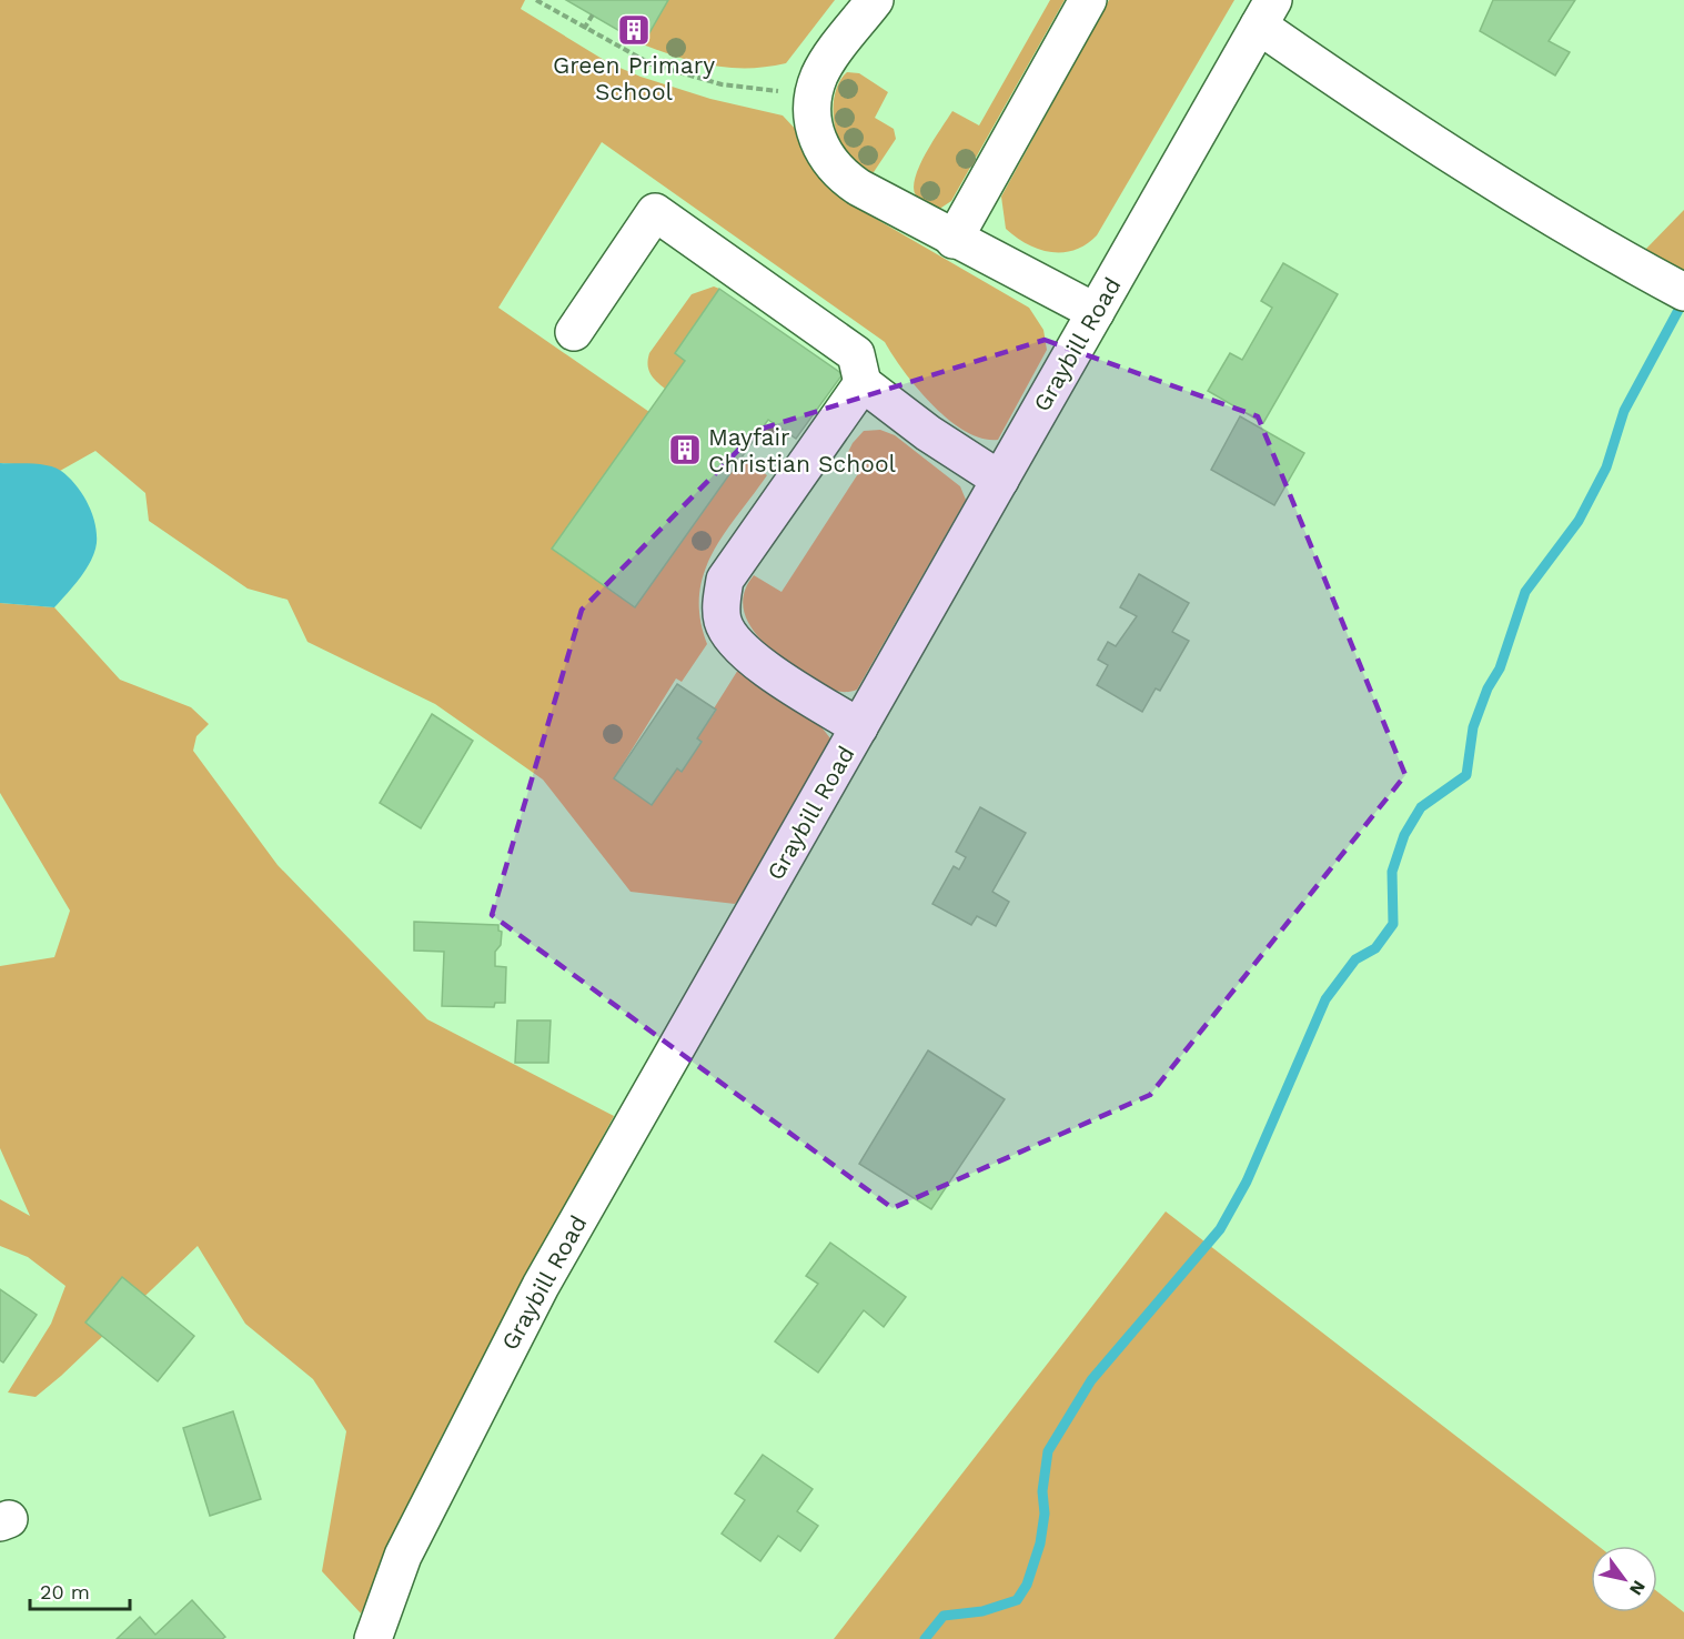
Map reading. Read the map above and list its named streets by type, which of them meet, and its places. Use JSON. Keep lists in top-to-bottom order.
{
  "streets": {
    "street": ["Graybill Road"]
  },
  "places": {
    "building": ["Green Primary School", "Mayfair Christian School"]
  },
  "scale_bar": "20 m",
  "north": "bottom right"
}
